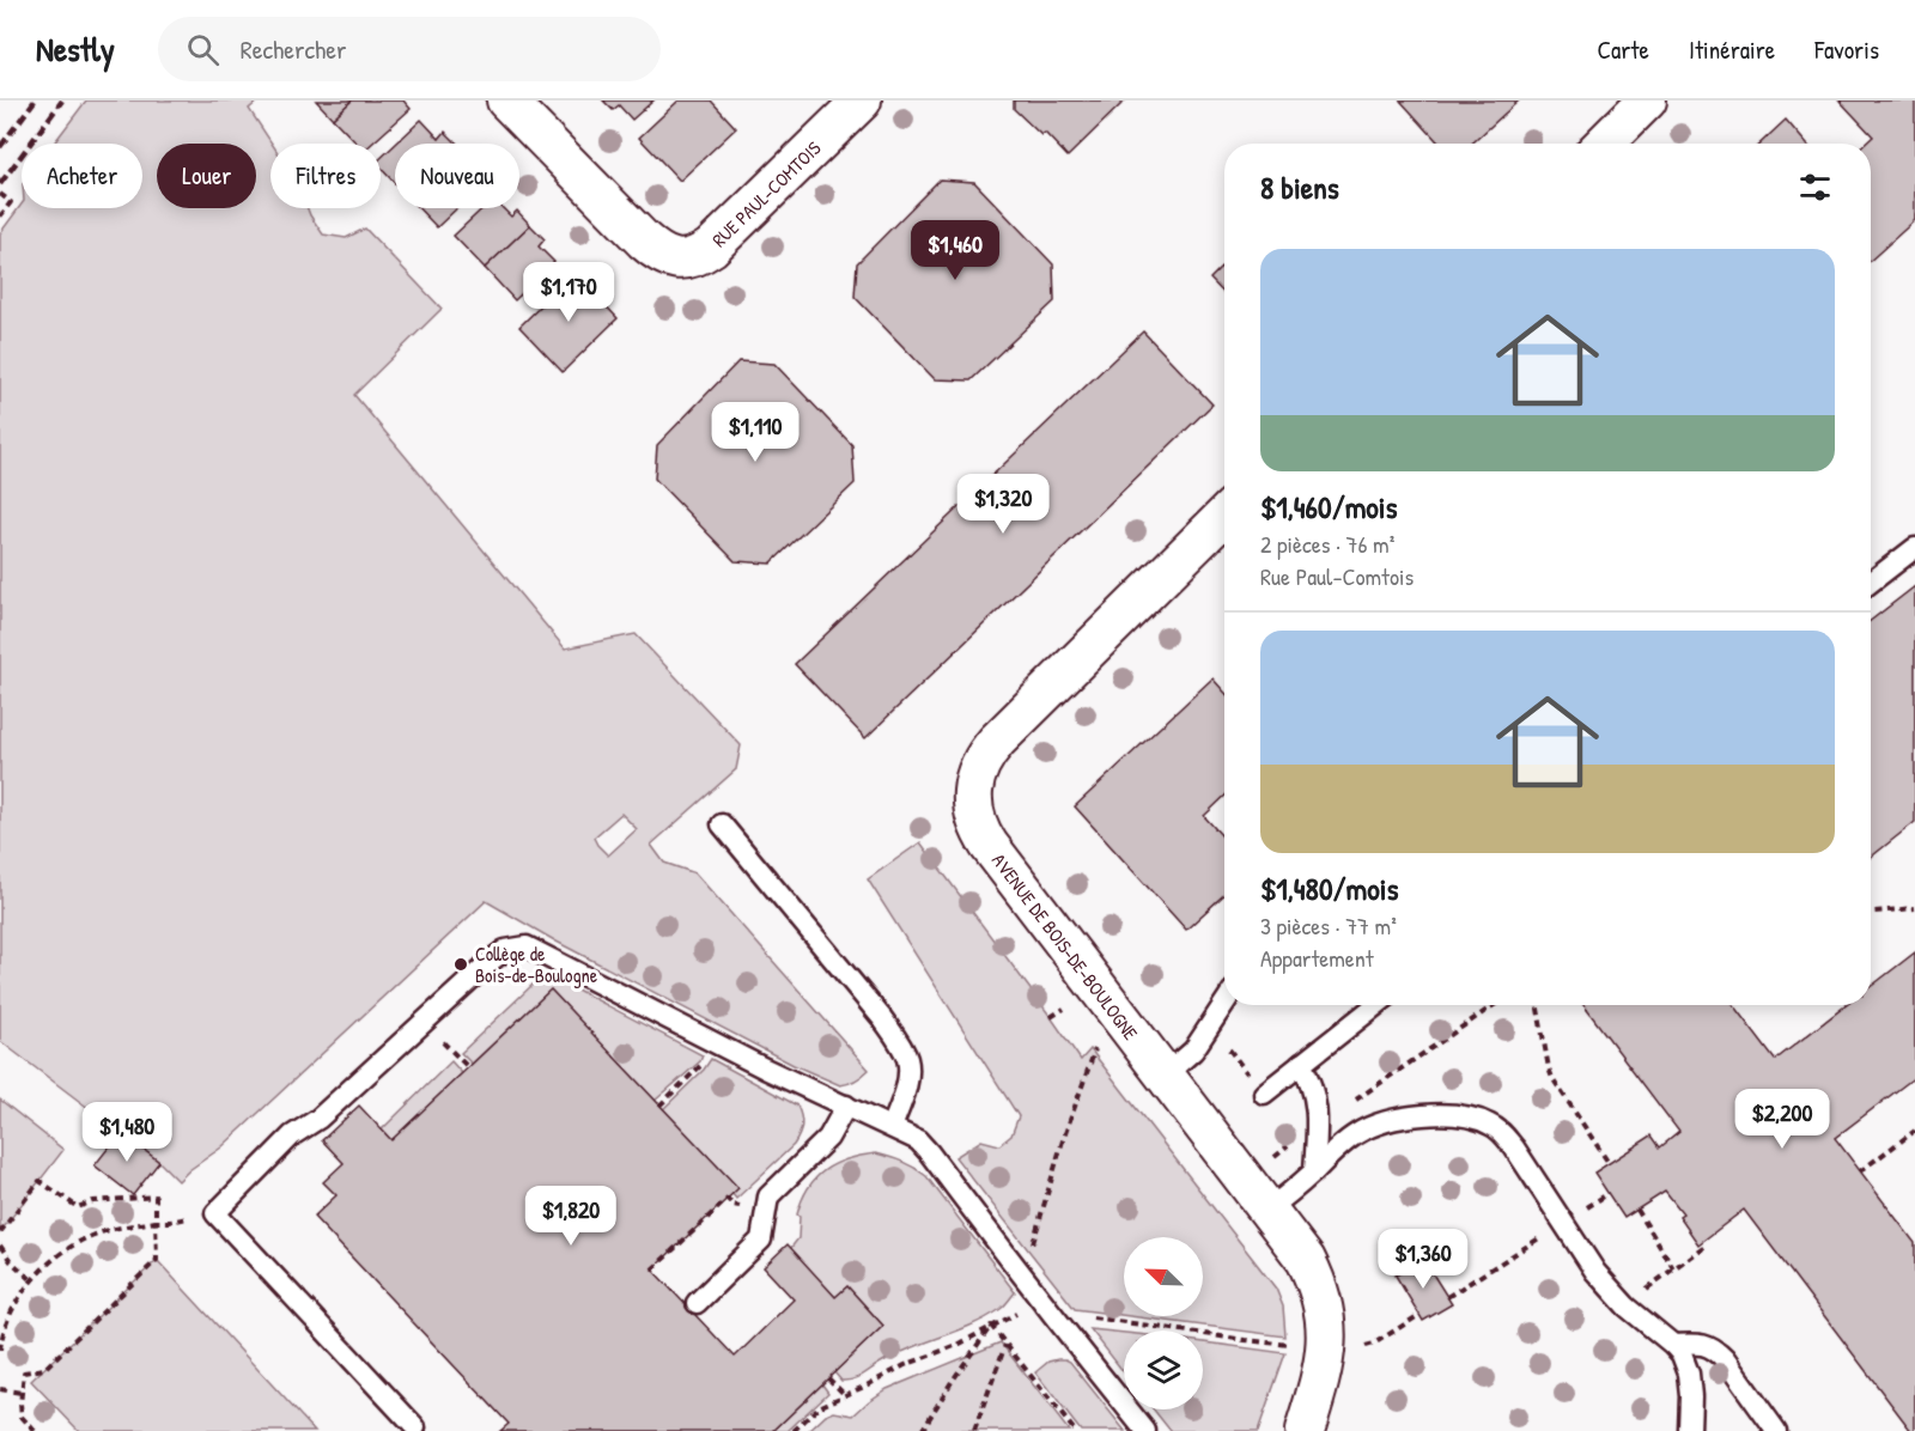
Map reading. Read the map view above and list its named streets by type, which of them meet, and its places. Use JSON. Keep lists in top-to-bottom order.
{
  "streets": {
    "street": ["RUE PAUL-COMTOIS", "AVENUE DE BOIS-DE-BOULOGNE"]
  },
  "places": ["Collège de Bois-de-Boulogne"],
  "north": "top left",
  "page": {
    "header": "Nestly",
    "search": "Rechercher",
    "nav": ["Carte", "Itinéraire", "Favoris"],
    "chip": [
      "Acheter",
      "Louer",
      "Filtres",
      "Nouveau"
    ],
    "heading": "8 biens",
    "price": [
      "$1,460",
      "$1,170",
      "$1,110",
      "$1,320",
      "$2,200",
      "$1,480",
      "$1,820",
      "$1,360"
    ],
    "list": [
      {
        "name": "$1,460/mois",
        "note": "2 pièces · 76 m² · Rue Paul-Comtois"
      },
      {
        "name": "$1,480/mois",
        "note": "3 pièces · 77 m² · Appartement"
      }
    ]
  }
}
